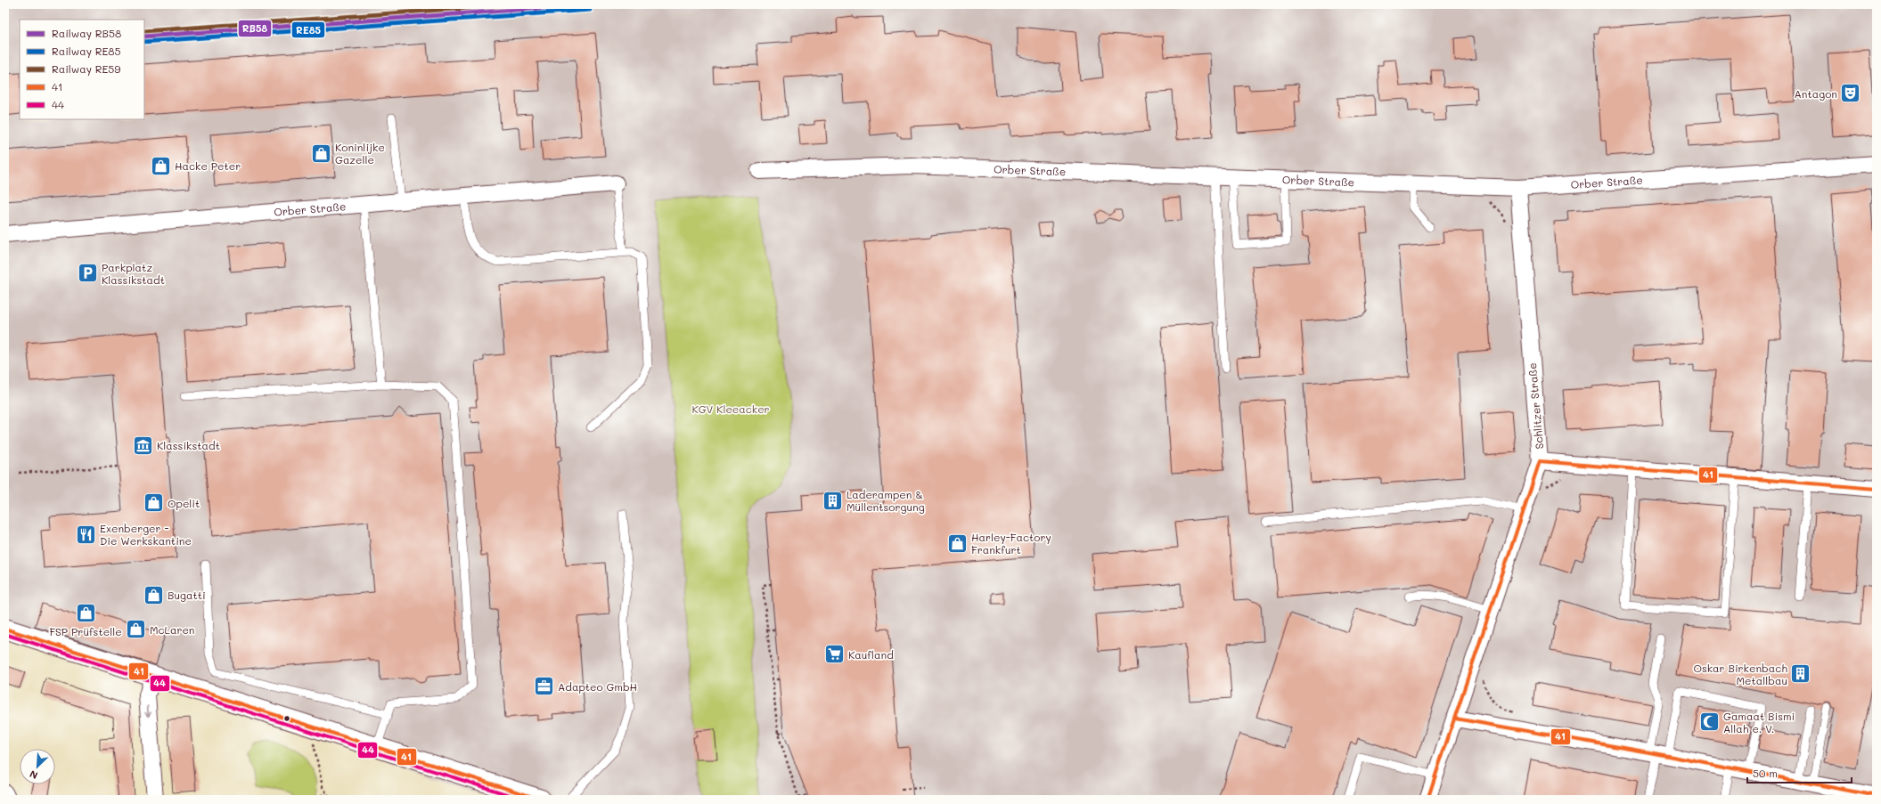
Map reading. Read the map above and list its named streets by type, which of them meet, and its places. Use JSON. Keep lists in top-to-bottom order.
{
  "streets": {
    "street": ["Orber Straße", "Schlitzer Straße"]
  },
  "crossings": [
    ["Orber Straße", "Schlitzer Straße"]
  ],
  "parks": ["KGV Kleeacker"],
  "places": {
    "theatre": ["Antagon"],
    "shop": [
      "Koninlijke Gazelle",
      "Hacke Peter",
      "Opelit",
      "Harley-Factory Frankfurt",
      "Bugatti",
      "FSP Prüfstelle",
      "McLaren"
    ],
    "parking": ["Parkplatz Klassikstadt"],
    "museum": ["Klassikstadt"],
    "building": ["Laderampen & Müllentsorgung", "Oskar Birkenbach Metallbau"],
    "restaurant": ["Exenberger - Die Werkskantine"],
    "supermarket": ["Kaufland"],
    "office": ["Adapteo GmbH"],
    "mosque": ["Gamaat Bismi Allah e. V."]
  },
  "lines": [
    "rail line RB58",
    "rail line RE59",
    "rail line RE85",
    "transit line 41",
    "transit line 44"
  ],
  "legend": [
    "Railway RB58",
    "Railway RE85",
    "Railway RE59",
    "41",
    "44"
  ],
  "scale_bar": "50 m",
  "north": "bottom left"
}
